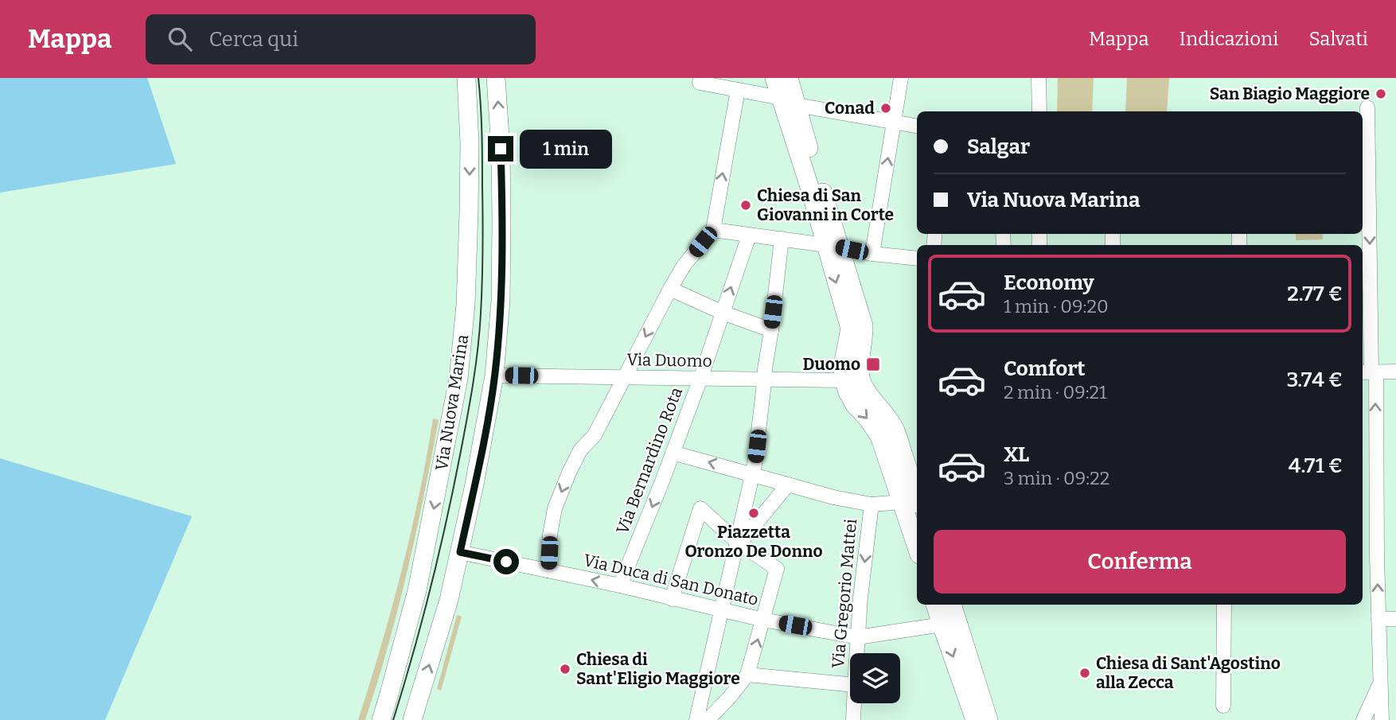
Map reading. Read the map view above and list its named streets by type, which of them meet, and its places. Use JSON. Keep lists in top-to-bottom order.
{
  "streets": {
    "main road": ["Via Nuova Marina"],
    "street": [
      "Via Duomo",
      "Via Bernardino Rota",
      "Via Duca di San Donato",
      "Via Gregorio Mattei"
    ]
  },
  "crossings": [
    ["Via Duomo", "Via Bernardino Rota"],
    ["Via Bernardino Rota", "Via Duca di San Donato"],
    ["Via Duca di San Donato", "Via Gregorio Mattei"]
  ],
  "one_way": ["Via Gregorio Mattei"],
  "places": {
    "other": [
      "San Biagio Maggiore",
      "Conad",
      "Chiesa di San Giovanni in Corte",
      "Piazzetta Oronzo De Donno",
      "Chiesa di Sant'Eligio Maggiore",
      "Chiesa di Sant'Agostino alla Zecca"
    ],
    "transit": ["Duomo"]
  },
  "page": {
    "header": "Mappa",
    "search": "Cerca qui",
    "nav": ["Mappa", "Indicazioni", "Salvati"],
    "banner": ["Salgar", "Via Nuova Marina"],
    "bubble": "1 min",
    "list": [
      {
        "name": "Economy",
        "note": "1 min · 09:20",
        "value": "2.77 €"
      },
      {
        "name": "Comfort",
        "note": "2 min · 09:21",
        "value": "3.74 €"
      },
      {
        "name": "XL",
        "note": "3 min · 09:22",
        "value": "4.71 €"
      }
    ],
    "buttons": "Conferma"
  }
}
